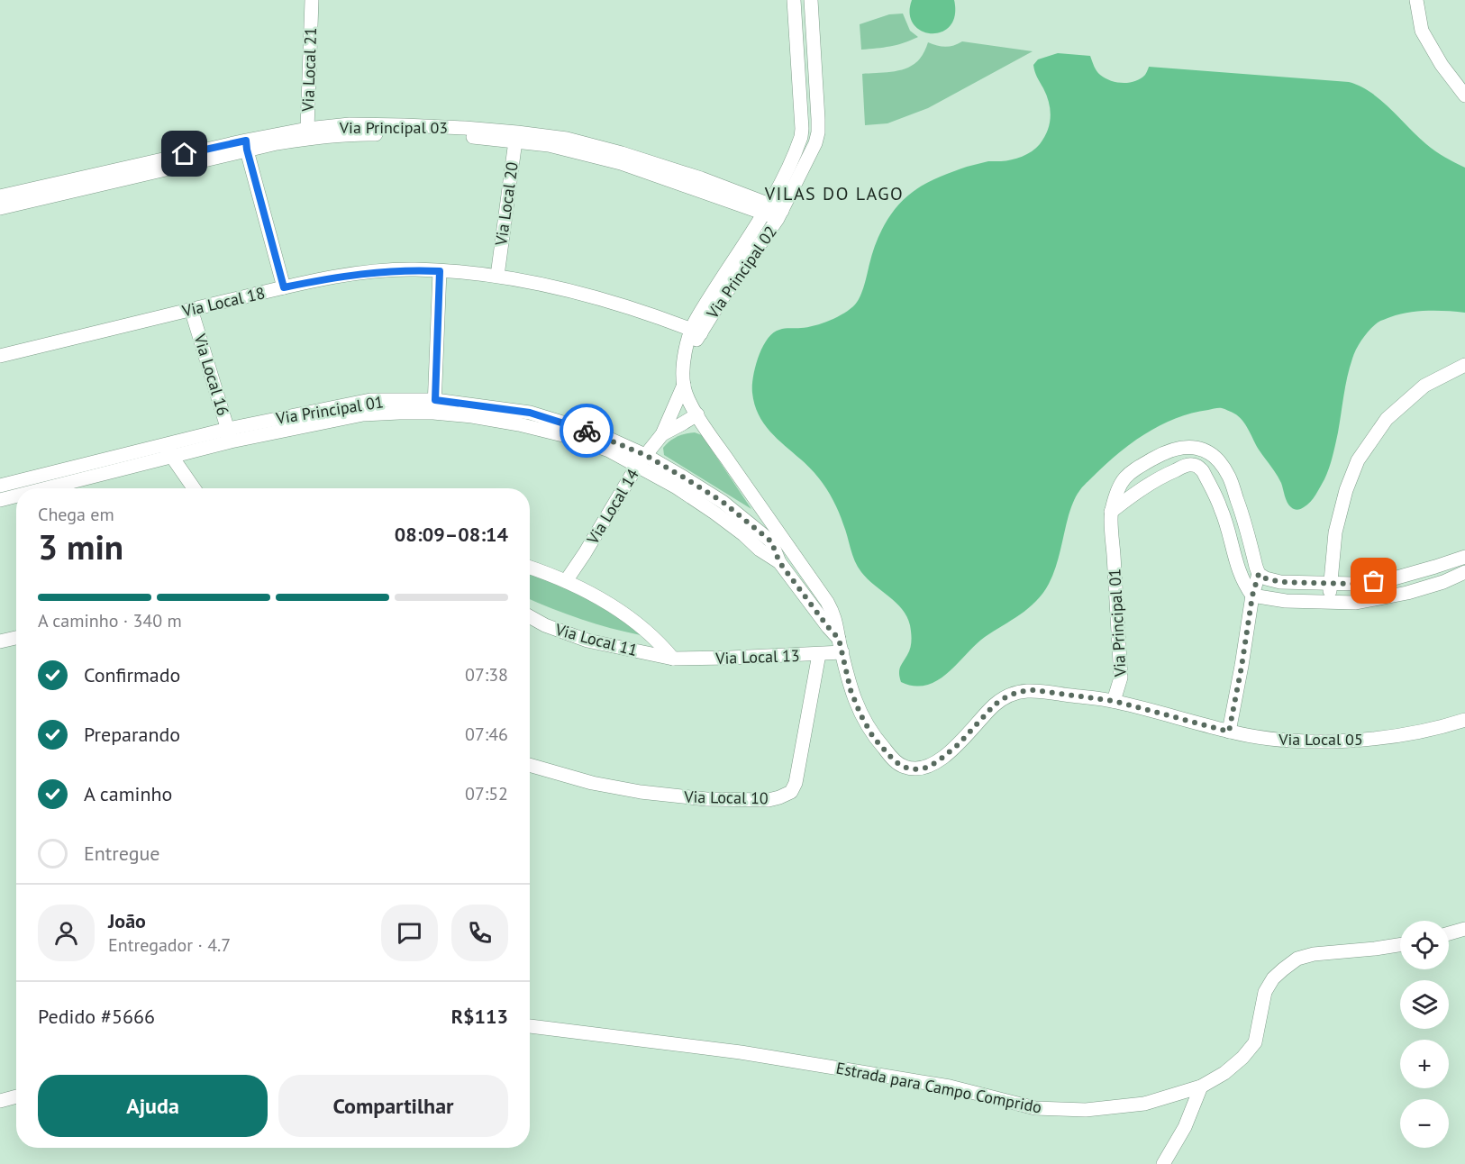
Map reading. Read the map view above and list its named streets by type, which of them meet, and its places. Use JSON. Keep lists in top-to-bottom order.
{
  "streets": {
    "street": [
      "Via Local 21",
      "Via Principal 03",
      "Via Local 20",
      "Via Principal 02",
      "Via Local 18",
      "Via Local 16",
      "Via Principal 01",
      "Via Local 14",
      "Via Local 11",
      "Via Local 13",
      "Via Local 05",
      "Via Local 10",
      "Estrada para Campo Comprido"
    ]
  },
  "crossings": [
    ["Via Local 21", "Via Principal 03"],
    ["Via Principal 03", "Via Local 20"],
    ["Via Principal 03", "Via Principal 02"],
    ["Via Local 20", "Via Local 18"],
    ["Via Principal 02", "Via Local 18"],
    ["Via Principal 02", "Via Principal 01"],
    ["Via Principal 02", "Via Local 14"],
    ["Via Principal 02", "Via Local 13"],
    ["Via Local 18", "Via Local 16"],
    ["Via Local 16", "Via Principal 01"],
    ["Via Principal 01", "Via Local 14"],
    ["Via Principal 01", "Via Local 13"],
    ["Via Principal 01", "Via Local 05"],
    ["Via Local 11", "Via Local 13"],
    ["Via Local 13", "Via Local 10"]
  ],
  "districts": ["VILAS DO LAGO"],
  "page": {
    "heading": ["3 min", "Chega em", "08:09–08:14"],
    "panel": [
      "João",
      "Entregador · 4.7",
      "Pedido #5666",
      "R$113"
    ],
    "bar": "A caminho · 340 m",
    "list": [
      ["Confirmado", "07:38"],
      ["Preparando", "07:46"],
      ["A caminho", "07:52"],
      "Entregue"
    ],
    "map_buttons": ["+", "−"],
    "buttons": ["Ajuda", "Compartilhar"]
  }
}
